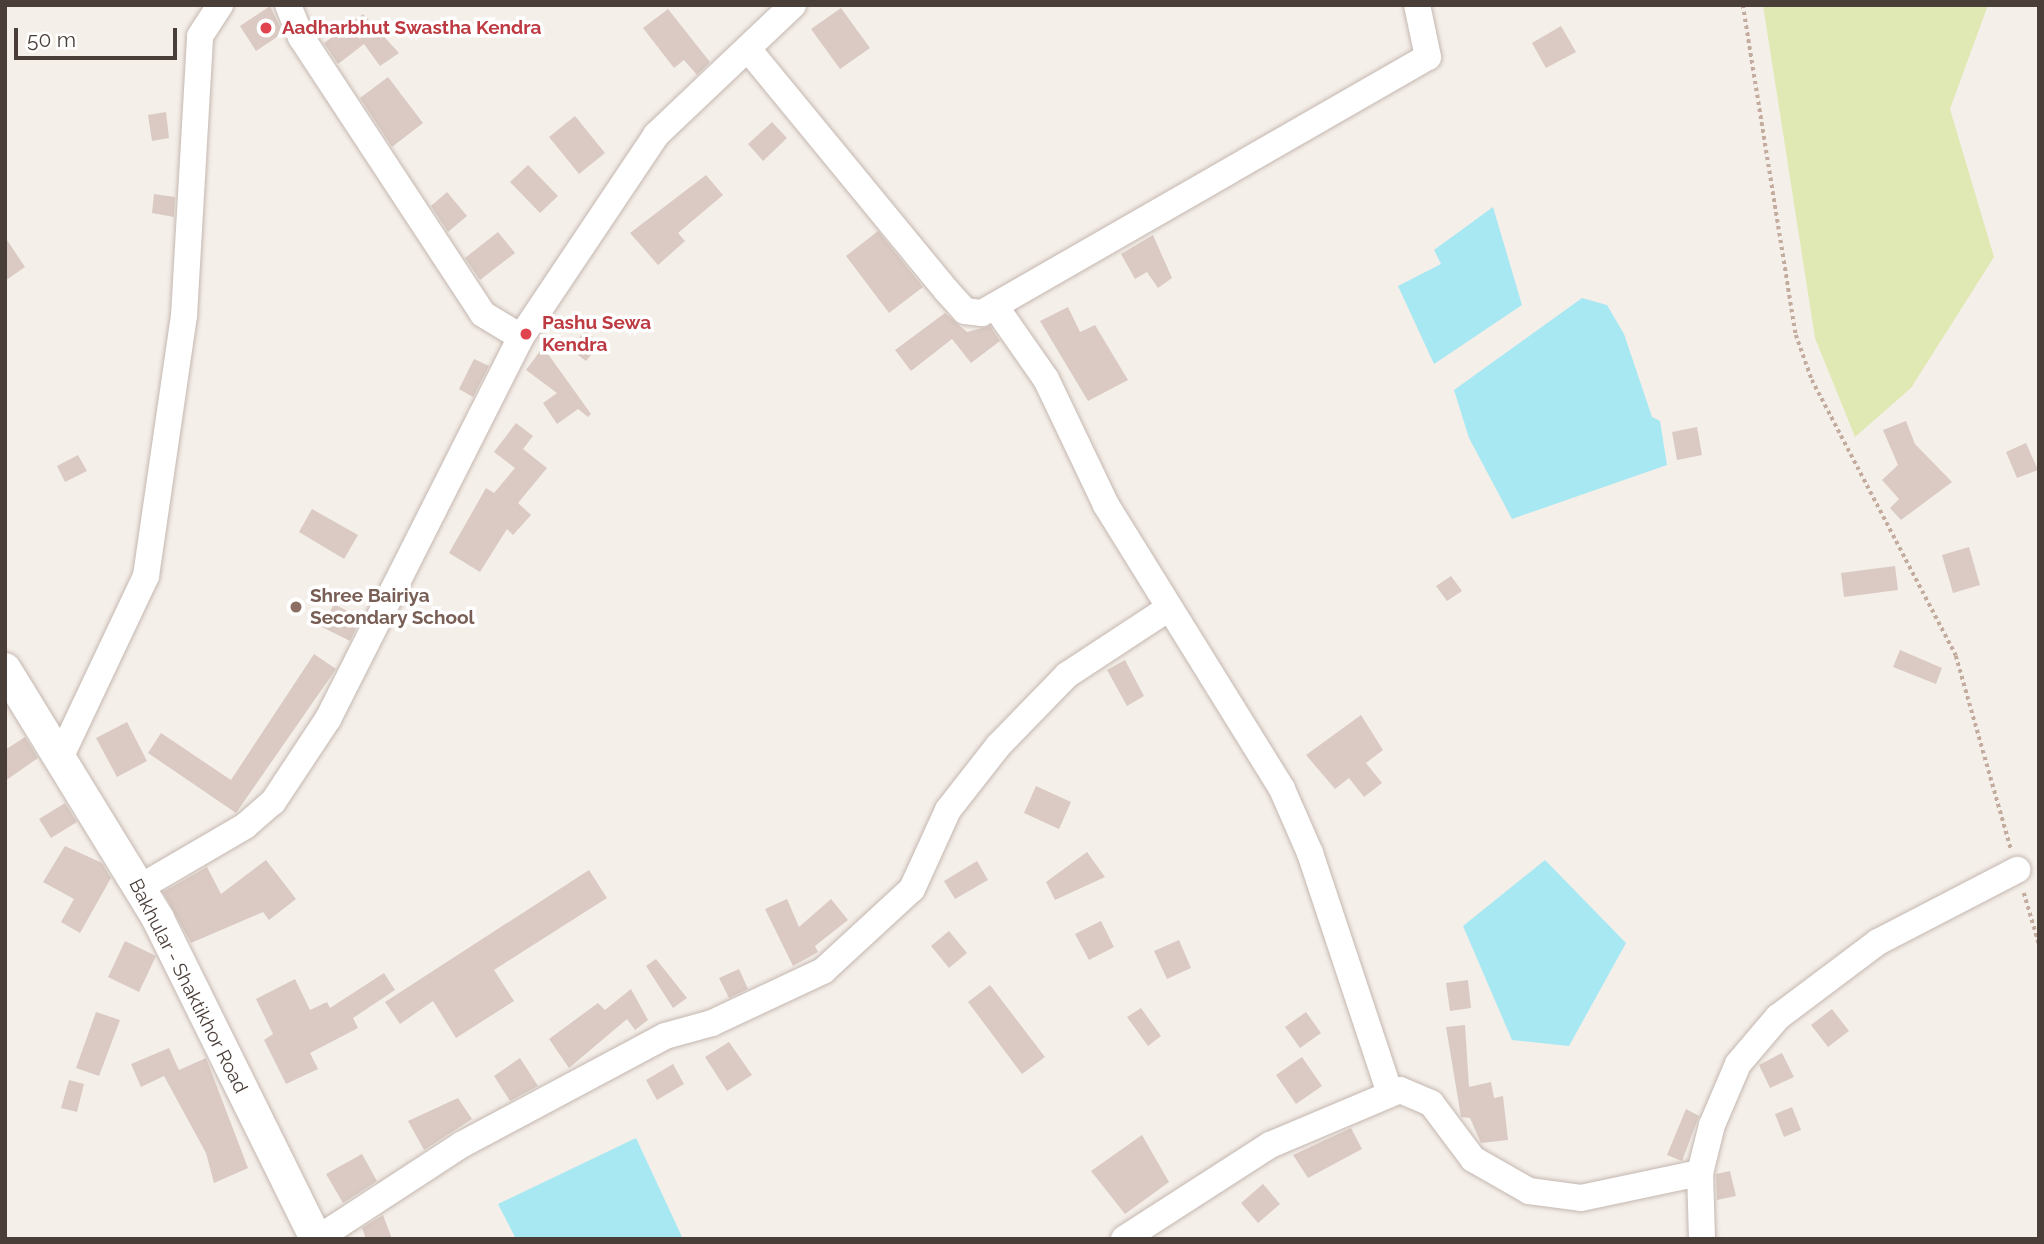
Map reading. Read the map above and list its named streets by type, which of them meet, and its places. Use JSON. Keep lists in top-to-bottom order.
{
  "streets": {
    "street": ["Bakhular - Shaktikhor Road"]
  },
  "places": ["Aadharbhut Swastha Kendra", "Pashu Sewa Kendra", "Shree Bairiya Secondary School"],
  "scale_bar": "50 m"
}
